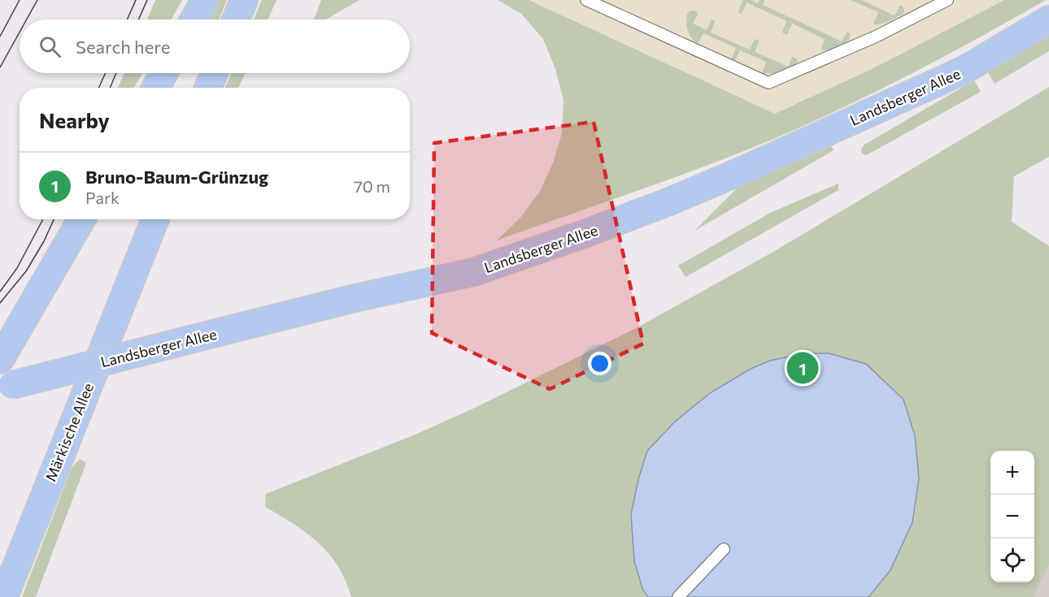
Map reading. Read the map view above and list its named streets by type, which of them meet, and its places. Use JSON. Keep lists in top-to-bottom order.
{
  "streets": {
    "main road": ["Landsberger Allee", "Märkische Allee"]
  },
  "page": {
    "search": "Search here",
    "heading": "Nearby",
    "list": [
      {
        "mark": "1",
        "name": "Bruno-Baum-Grünzug",
        "note": "Park",
        "value": "70 m"
      }
    ],
    "pins": "1",
    "map_buttons": ["+", "−"]
  }
}
